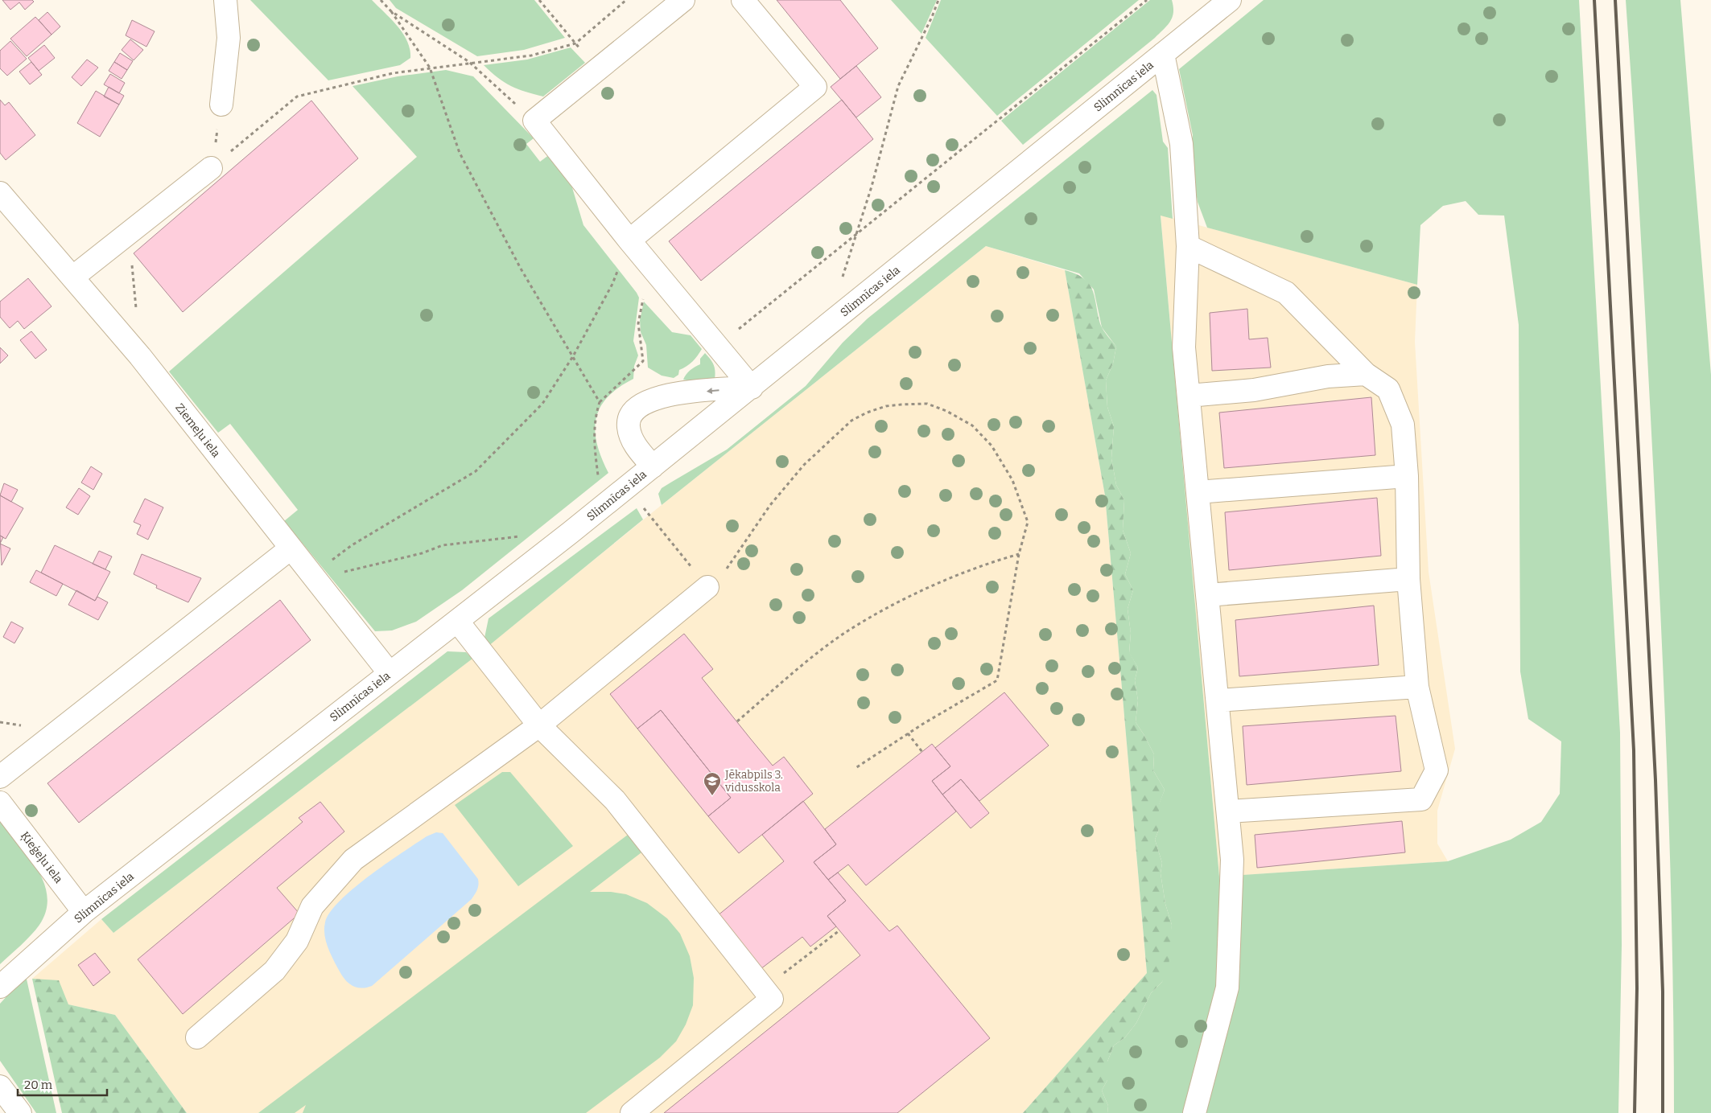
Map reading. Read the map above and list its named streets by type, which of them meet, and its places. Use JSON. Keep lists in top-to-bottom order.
{
  "streets": {
    "street": ["Slimnīcas iela", "Ziemeļu iela", "Ķieģeļu iela"]
  },
  "crossings": [
    ["Slimnīcas iela", "Ziemeļu iela"],
    ["Slimnīcas iela", "Ķieģeļu iela"]
  ],
  "places": {
    "school or university": ["Jēkabpils 3. vidusskola"]
  },
  "scale_bar": "20 m"
}
